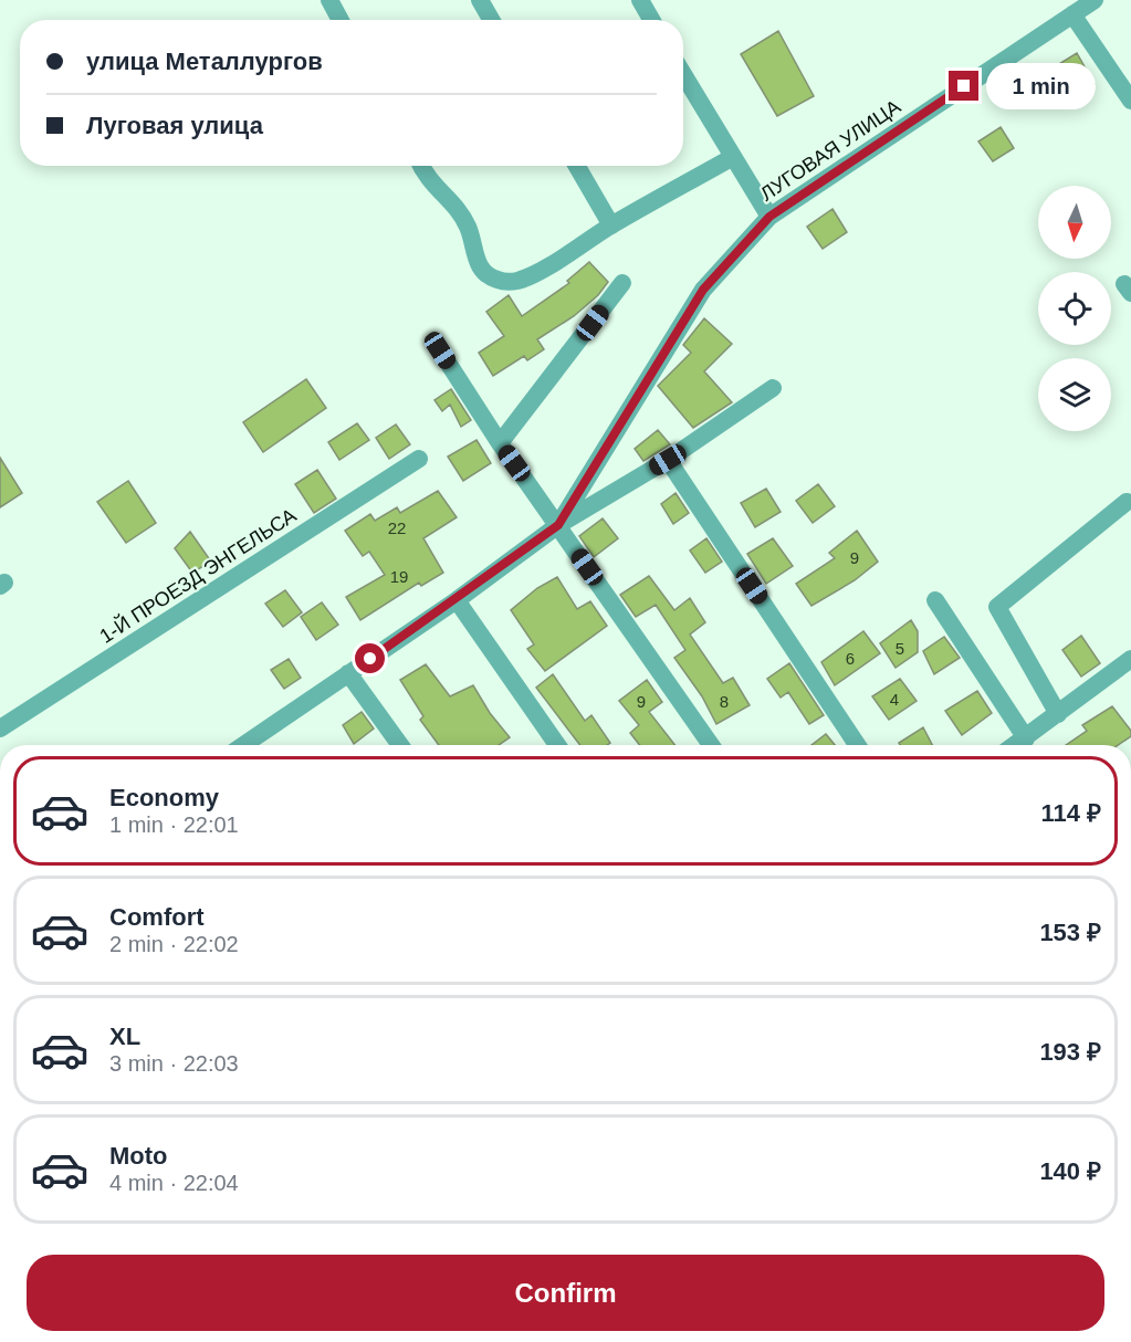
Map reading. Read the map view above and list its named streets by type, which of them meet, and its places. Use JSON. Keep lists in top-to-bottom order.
{
  "streets": {
    "street": ["ЛУГОВАЯ УЛИЦА", "1-Й ПРОЕЗД ЭНГЕЛЬСА"]
  },
  "house_numbers": [
    "22",
    "9",
    "19",
    "5",
    "6",
    "4",
    "9",
    "8"
  ],
  "north": "bottom",
  "page": {
    "banner": ["улица Металлургов", "Луговая улица"],
    "bubble": "1 min",
    "list": [
      {
        "name": "Economy",
        "note": "1 min · 22:01",
        "value": "114 ₽"
      },
      {
        "name": "Comfort",
        "note": "2 min · 22:02",
        "value": "153 ₽"
      },
      {
        "name": "XL",
        "note": "3 min · 22:03",
        "value": "193 ₽"
      },
      {
        "name": "Moto",
        "note": "4 min · 22:04",
        "value": "140 ₽"
      }
    ],
    "buttons": "Confirm"
  }
}
